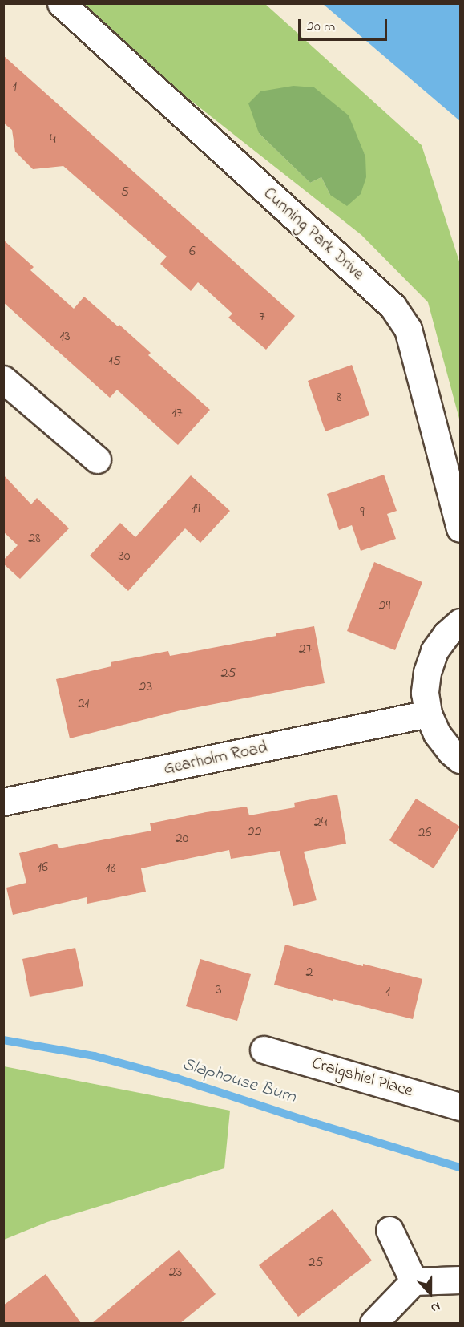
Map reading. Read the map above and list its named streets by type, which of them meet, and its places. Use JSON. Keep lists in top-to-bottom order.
{
  "streets": {
    "street": ["Cunning Park Drive", "Gearholm Road", "Craigshiel Place"]
  },
  "water": ["Slaphouse Burn"],
  "house_numbers": [
    "1",
    "4",
    "5",
    "6",
    "7",
    "13",
    "15",
    "8",
    "17",
    "19",
    "9",
    "28",
    "30",
    "29",
    "27",
    "25",
    "23",
    "21",
    "24",
    "22",
    "26",
    "20",
    "16",
    "18",
    "2",
    "3",
    "1",
    "25",
    "23"
  ],
  "scale_bar": "20 m",
  "north": "bottom"
}
